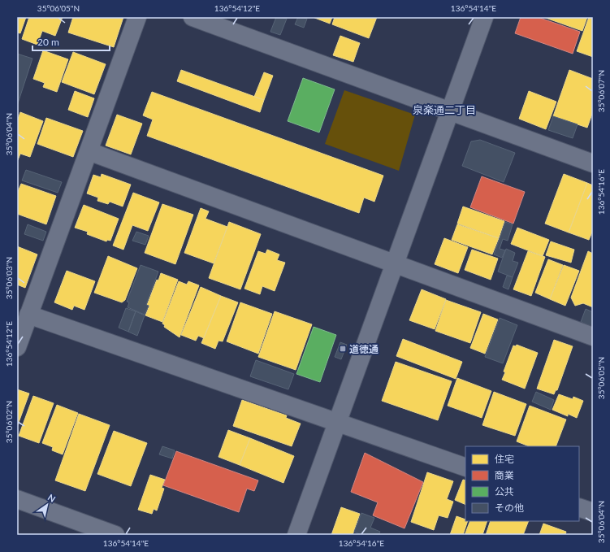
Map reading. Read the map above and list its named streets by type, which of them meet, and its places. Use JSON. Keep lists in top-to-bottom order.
{
  "districts": ["泉楽通二丁目"],
  "places": {
    "transit": ["道徳通"]
  },
  "legend": [
    "住宅",
    "商業",
    "公共",
    "その他"
  ],
  "scale_bar": "20 m",
  "north": "top right",
  "coordinates": [
    "35°06'05\"N",
    "136°54'12\"E",
    "136°54'14\"E",
    "35°06'07\"N",
    "35°06'04\"N",
    "136°54'16\"E",
    "35°06'03\"N",
    "35°06'02\"N"
  ]
}
